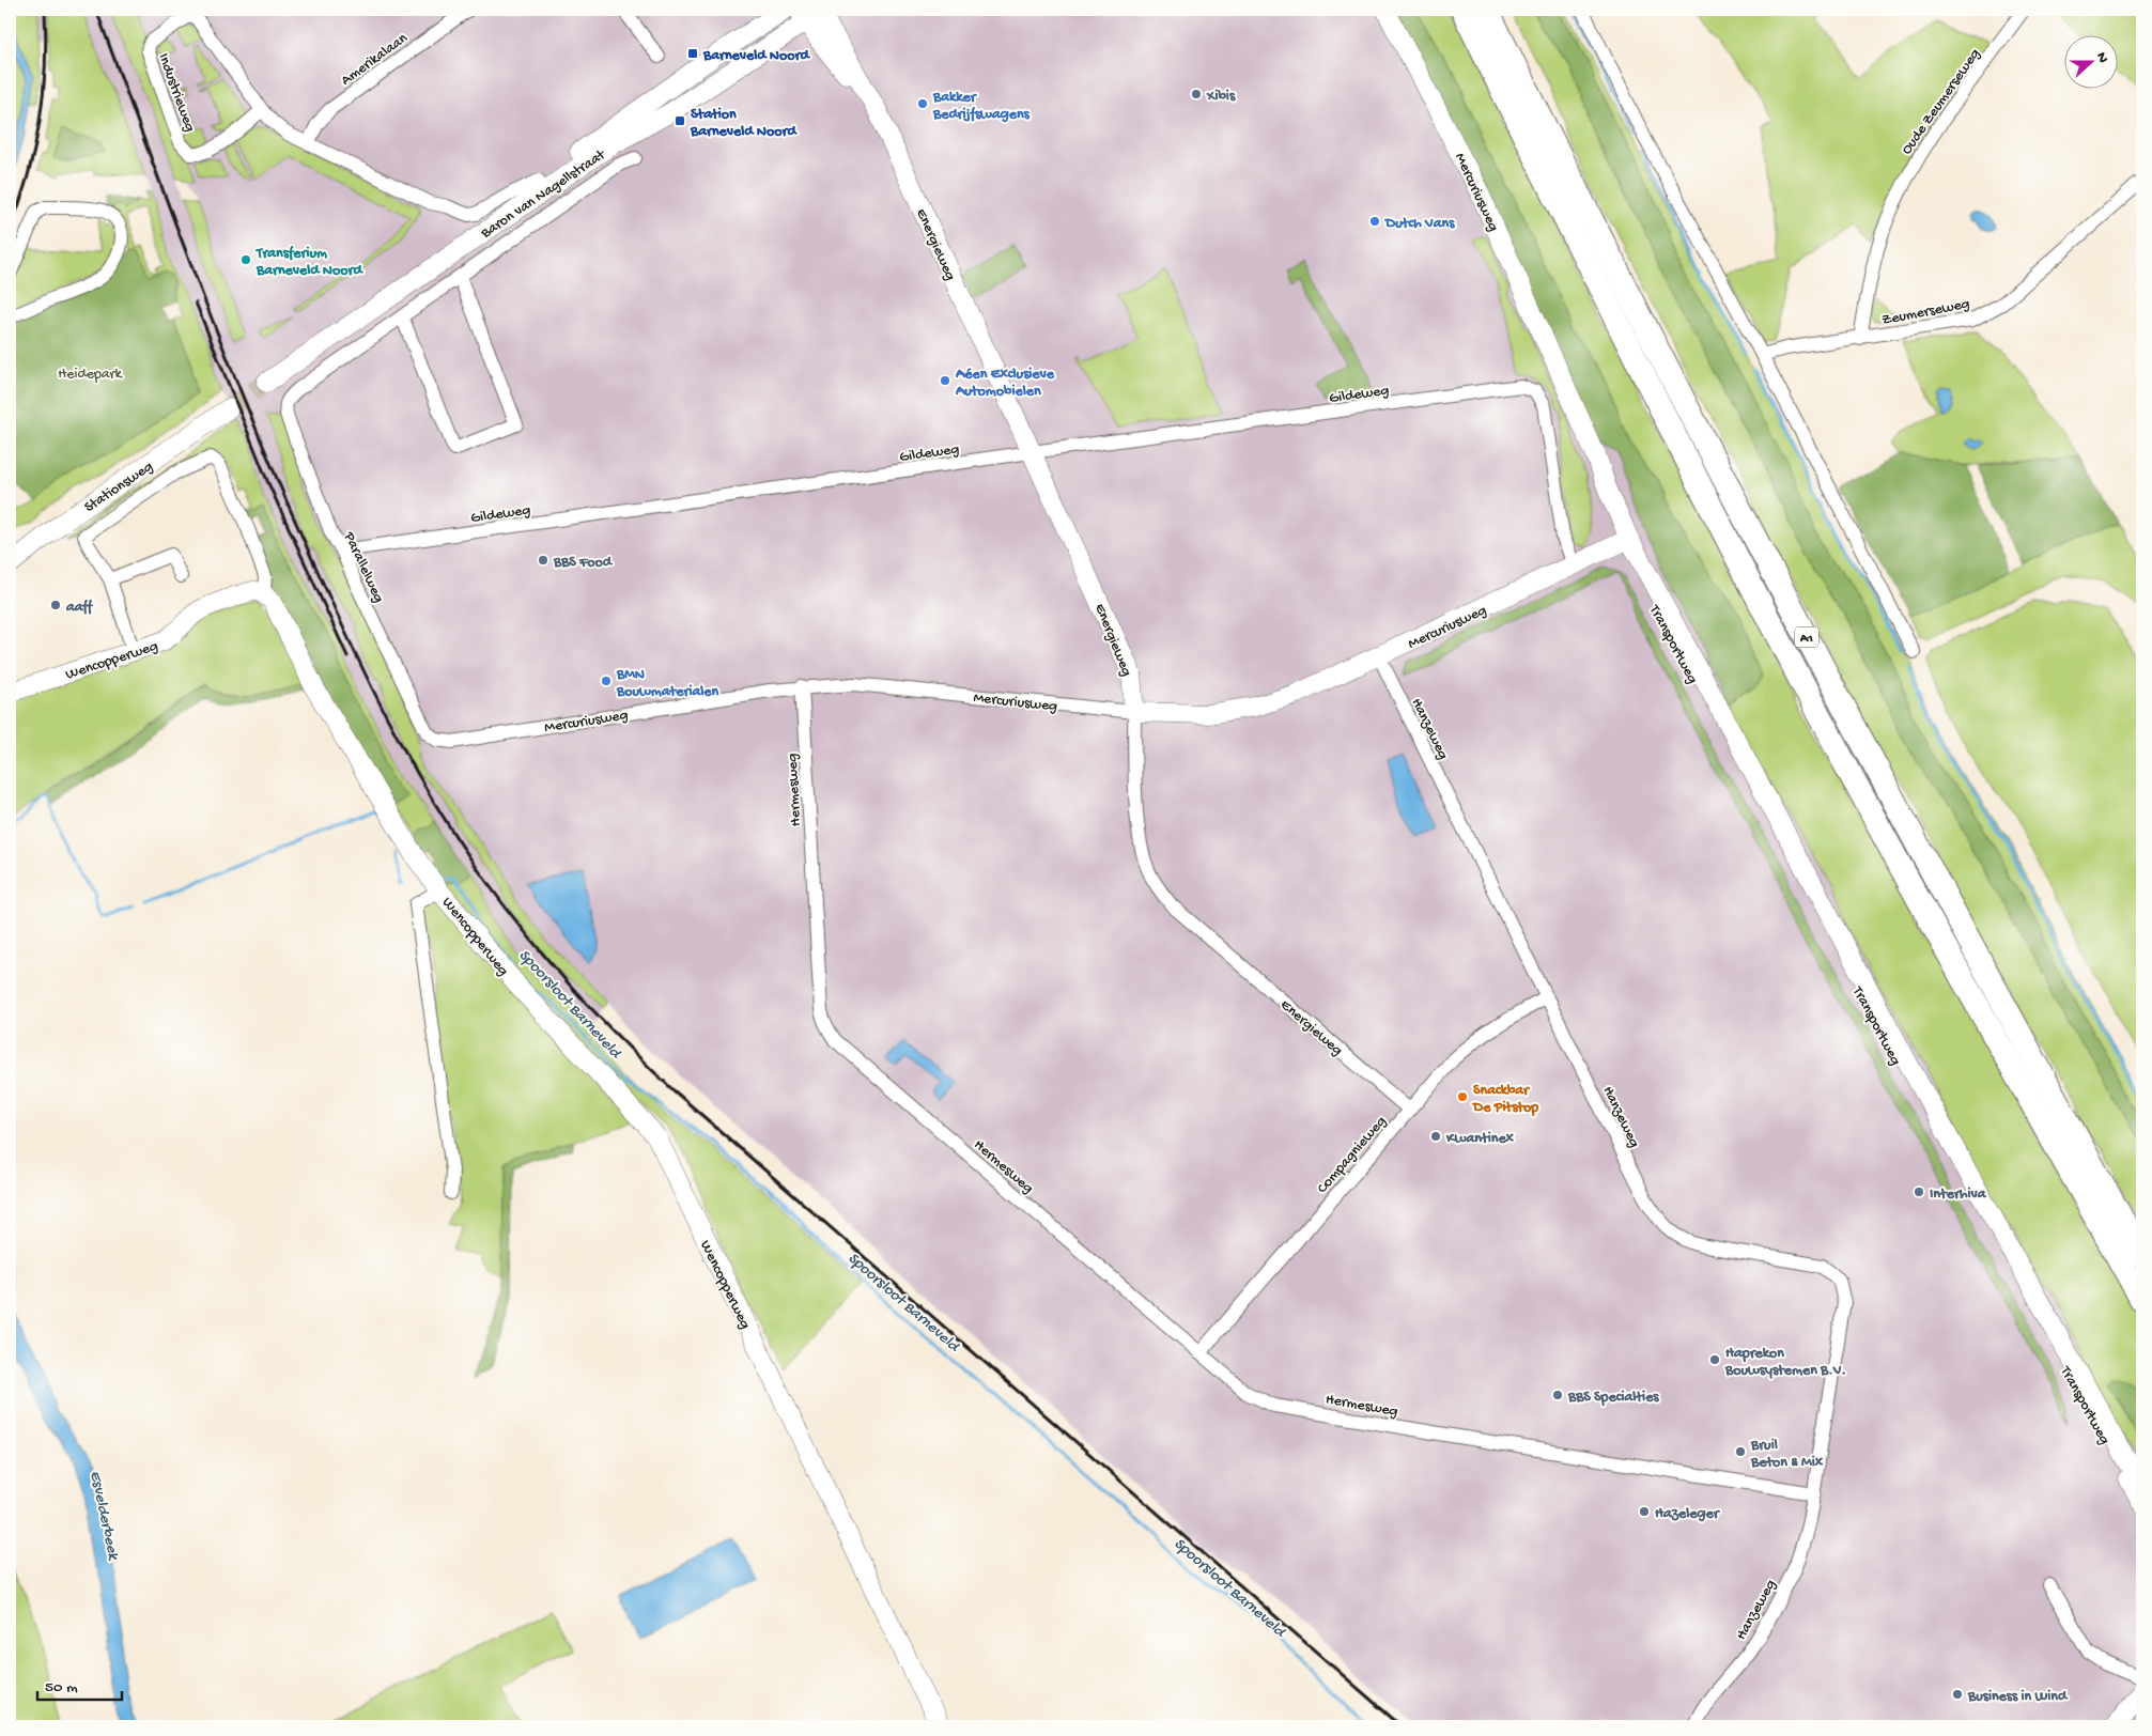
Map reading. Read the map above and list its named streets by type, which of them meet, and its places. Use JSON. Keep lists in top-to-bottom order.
{
  "streets": {
    "highway": ["A1"],
    "street": [
      "Amerikalaan",
      "Industrieweg",
      "Oude Zeumerseweg",
      "Mercuriusweg",
      "Baron van Nagellstraat",
      "Energieweg",
      "Zeumerseweg",
      "Gildeweg",
      "Stationsweg",
      "Parallelweg",
      "Transportweg",
      "Wencopperweg",
      "Hanzeweg",
      "Hermesweg",
      "Compagnieweg"
    ]
  },
  "crossings": [
    ["Amerikalaan", "Baron van Nagellstraat"],
    ["Oude Zeumerseweg", "Zeumerseweg"],
    ["Mercuriusweg", "Energieweg"],
    ["Mercuriusweg", "Gildeweg"],
    ["Mercuriusweg", "Parallelweg"],
    ["Mercuriusweg", "Transportweg"],
    ["Mercuriusweg", "Hanzeweg"],
    ["Mercuriusweg", "Hermesweg"],
    ["Baron van Nagellstraat", "Energieweg"],
    ["Energieweg", "Gildeweg"],
    ["Energieweg", "Compagnieweg"],
    ["Gildeweg", "Parallelweg"],
    ["Stationsweg", "Wencopperweg"],
    ["Hanzeweg", "Hermesweg"],
    ["Hanzeweg", "Compagnieweg"],
    ["Hermesweg", "Compagnieweg"]
  ],
  "water": ["Spoorsloot Barneveld", "Esvelderbeek"],
  "parks": ["Heidepark"],
  "places": {
    "transit": ["Barneveld Noord", "Station Barneveld Noord"],
    "other": [
      "Xibis",
      "Bakker Bedrijfswagens",
      "Dutch Vans",
      "Transferium Barneveld Noord",
      "Aéen Exclusieve Automobielen",
      "BBS Food",
      "aaff",
      "BMN Bouwmaterialen",
      "Snackbar De Pitstop",
      "Kwantinex",
      "Interhiva",
      "Haprekon Bouwsystemen B.V.",
      "BBS Specialties",
      "Bruil Beton & Mix",
      "Hazeleger",
      "Business in Wind"
    ]
  },
  "scale_bar": "50 m",
  "north": "right"
}
